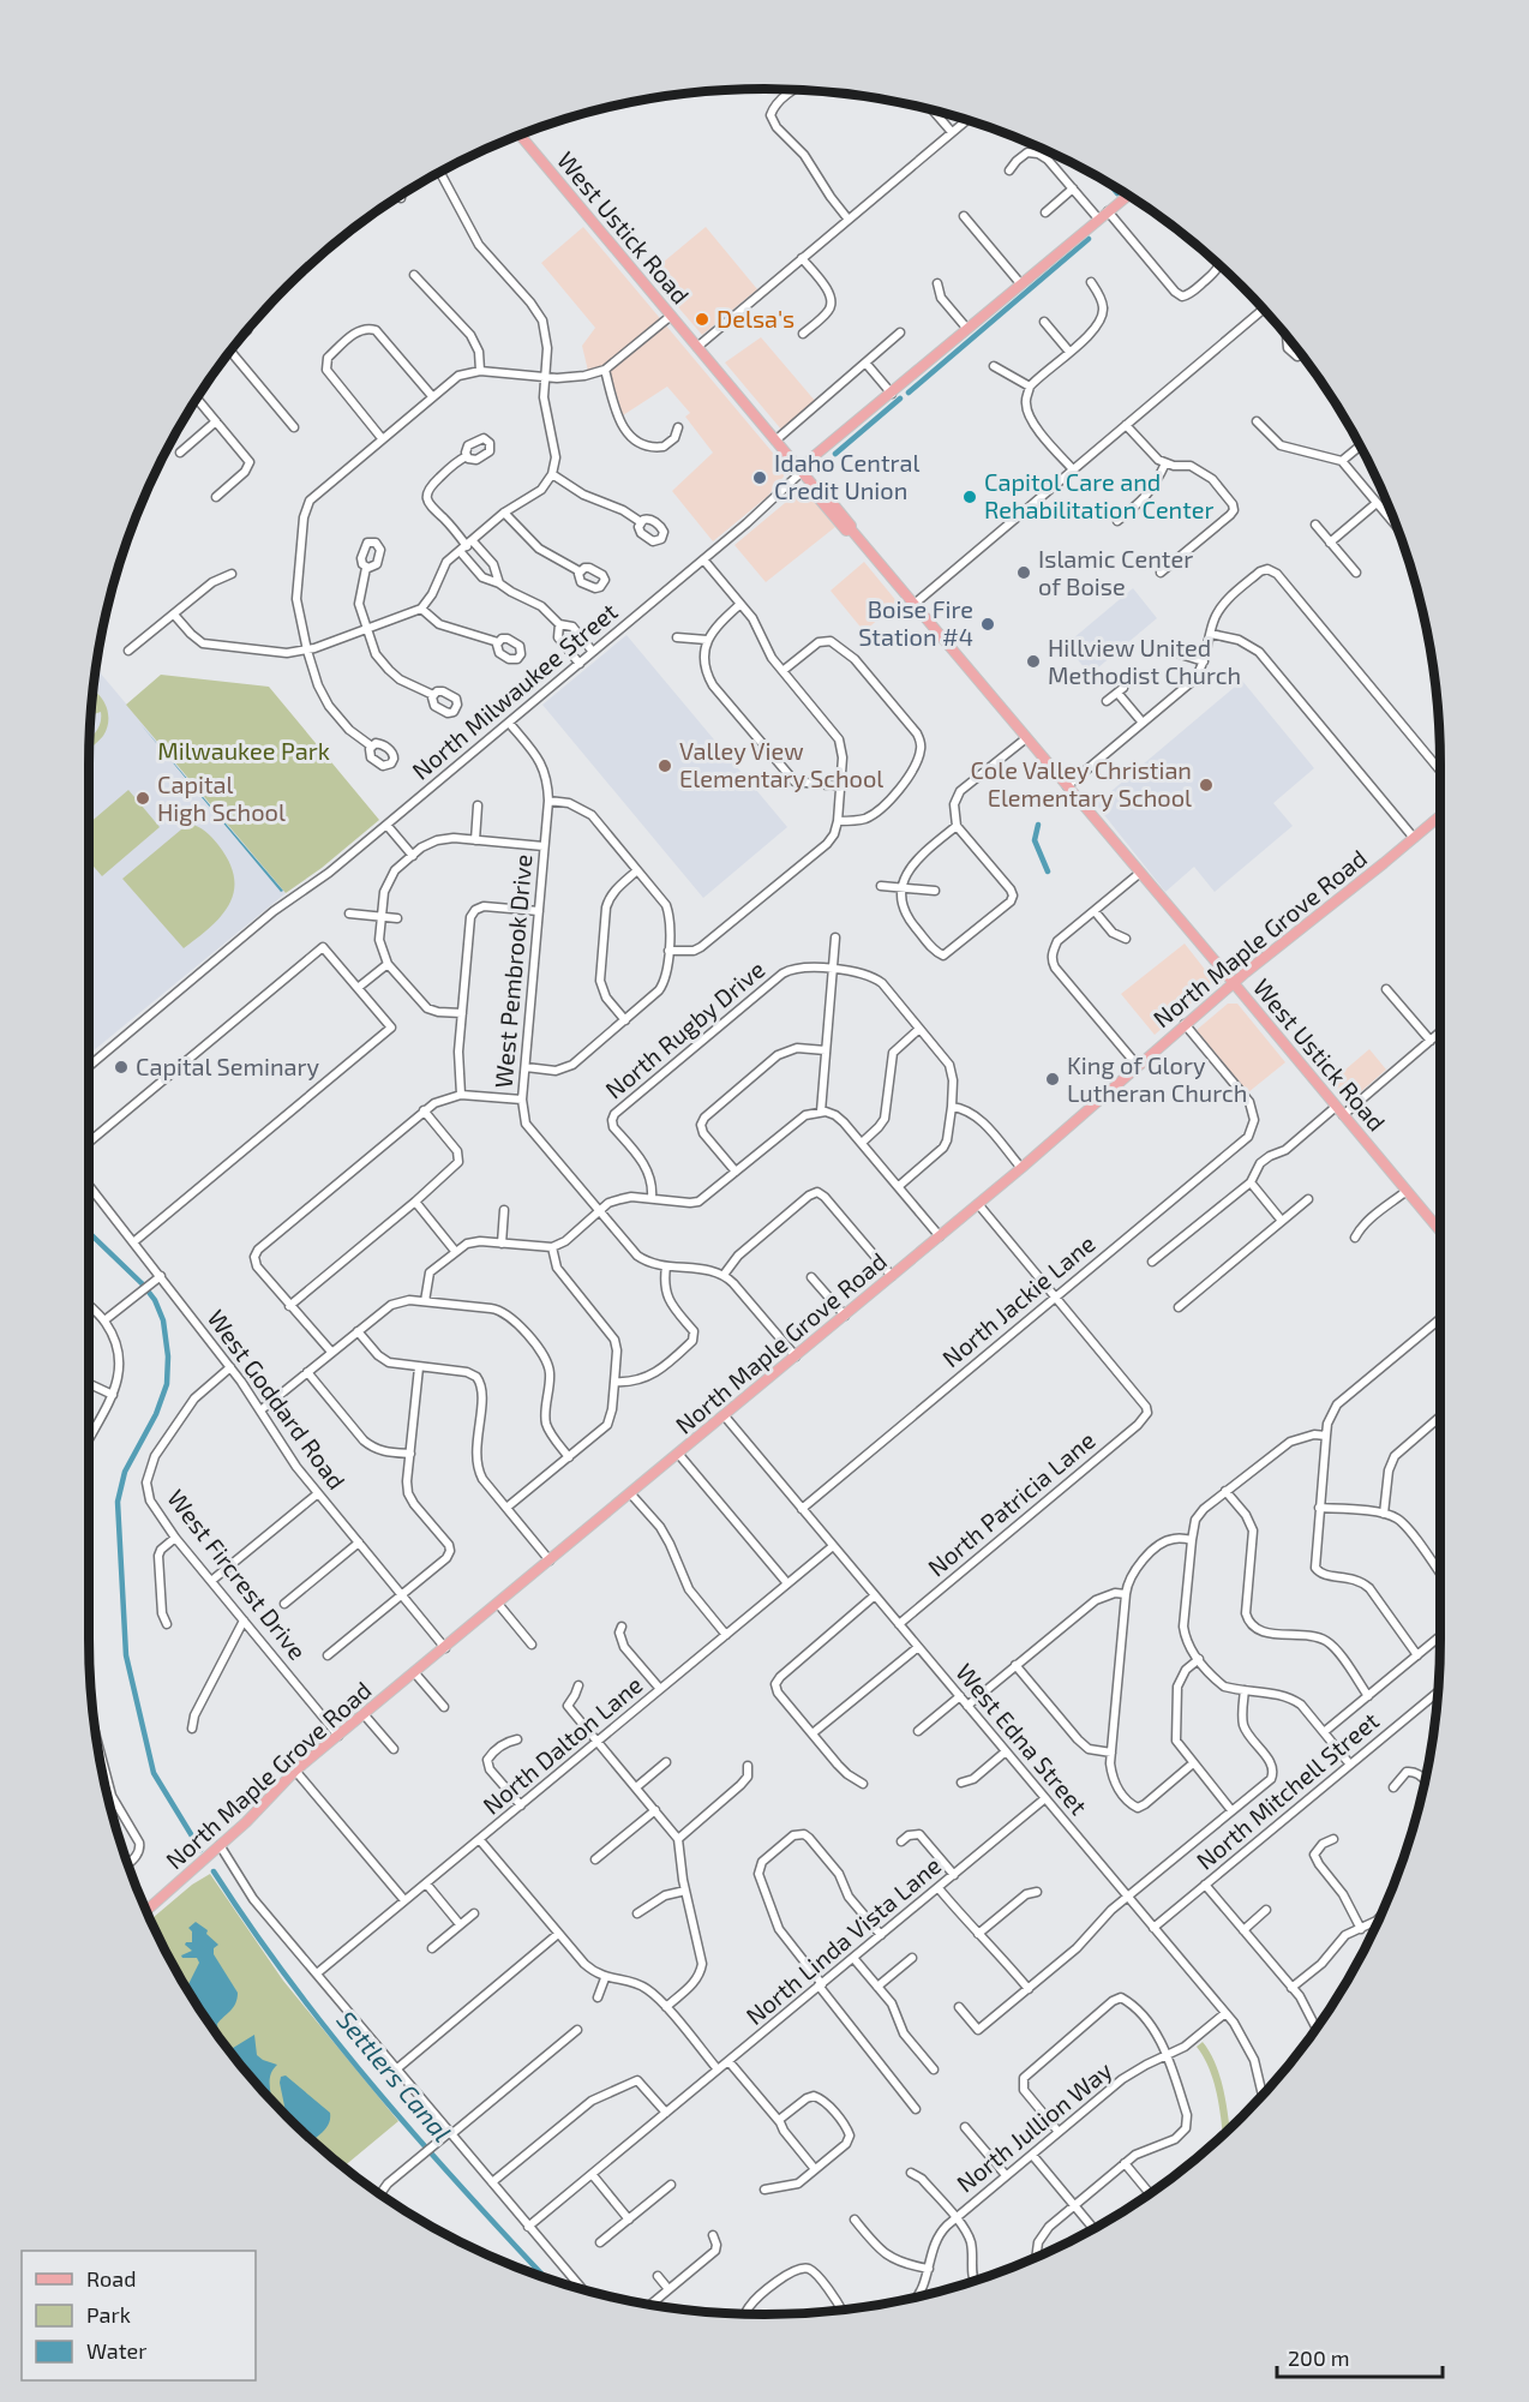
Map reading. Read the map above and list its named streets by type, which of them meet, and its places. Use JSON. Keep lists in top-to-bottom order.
{
  "streets": {
    "main road": ["West Ustick Road", "North Milwaukee Street", "North Maple Grove Road"],
    "street": [
      "West Pembrook Drive",
      "North Rugby Drive",
      "North Jackie Lane",
      "West Goddard Road",
      "North Patricia Lane",
      "West Fircrest Drive",
      "West Edna Street",
      "North Dalton Lane",
      "North Mitchell Street",
      "North Linda Vista Lane",
      "North Jullion Way"
    ]
  },
  "crossings": [
    ["West Ustick Road", "North Milwaukee Street"],
    ["West Ustick Road", "North Maple Grove Road"],
    ["North Milwaukee Street", "West Pembrook Drive"],
    ["North Maple Grove Road", "North Jackie Lane"],
    ["North Maple Grove Road", "West Goddard Road"],
    ["North Maple Grove Road", "West Fircrest Drive"],
    ["North Maple Grove Road", "West Edna Street"],
    ["North Jackie Lane", "North Patricia Lane"],
    ["North Jackie Lane", "West Edna Street"],
    ["West Goddard Road", "West Fircrest Drive"],
    ["North Patricia Lane", "West Edna Street"],
    ["West Edna Street", "North Dalton Lane"],
    ["West Edna Street", "North Mitchell Street"],
    ["West Edna Street", "North Linda Vista Lane"],
    ["West Edna Street", "North Jullion Way"]
  ],
  "water": ["Settlers Canal"],
  "parks": ["Milwaukee Park"],
  "places": [
    "Delsa's",
    "Idaho Central Credit Union",
    "Capitol Care and Rehabilitation Center",
    "Islamic Center of Boise",
    "Boise Fire Station #4",
    "Hillview United Methodist Church",
    "Valley View Elementary School",
    "Cole Valley Christian Elementary School",
    "Capital High School",
    "Capital Seminary",
    "King of Glory Lutheran Church"
  ],
  "legend": ["Road", "Park", "Water"],
  "scale_bar": "200 m"
}
